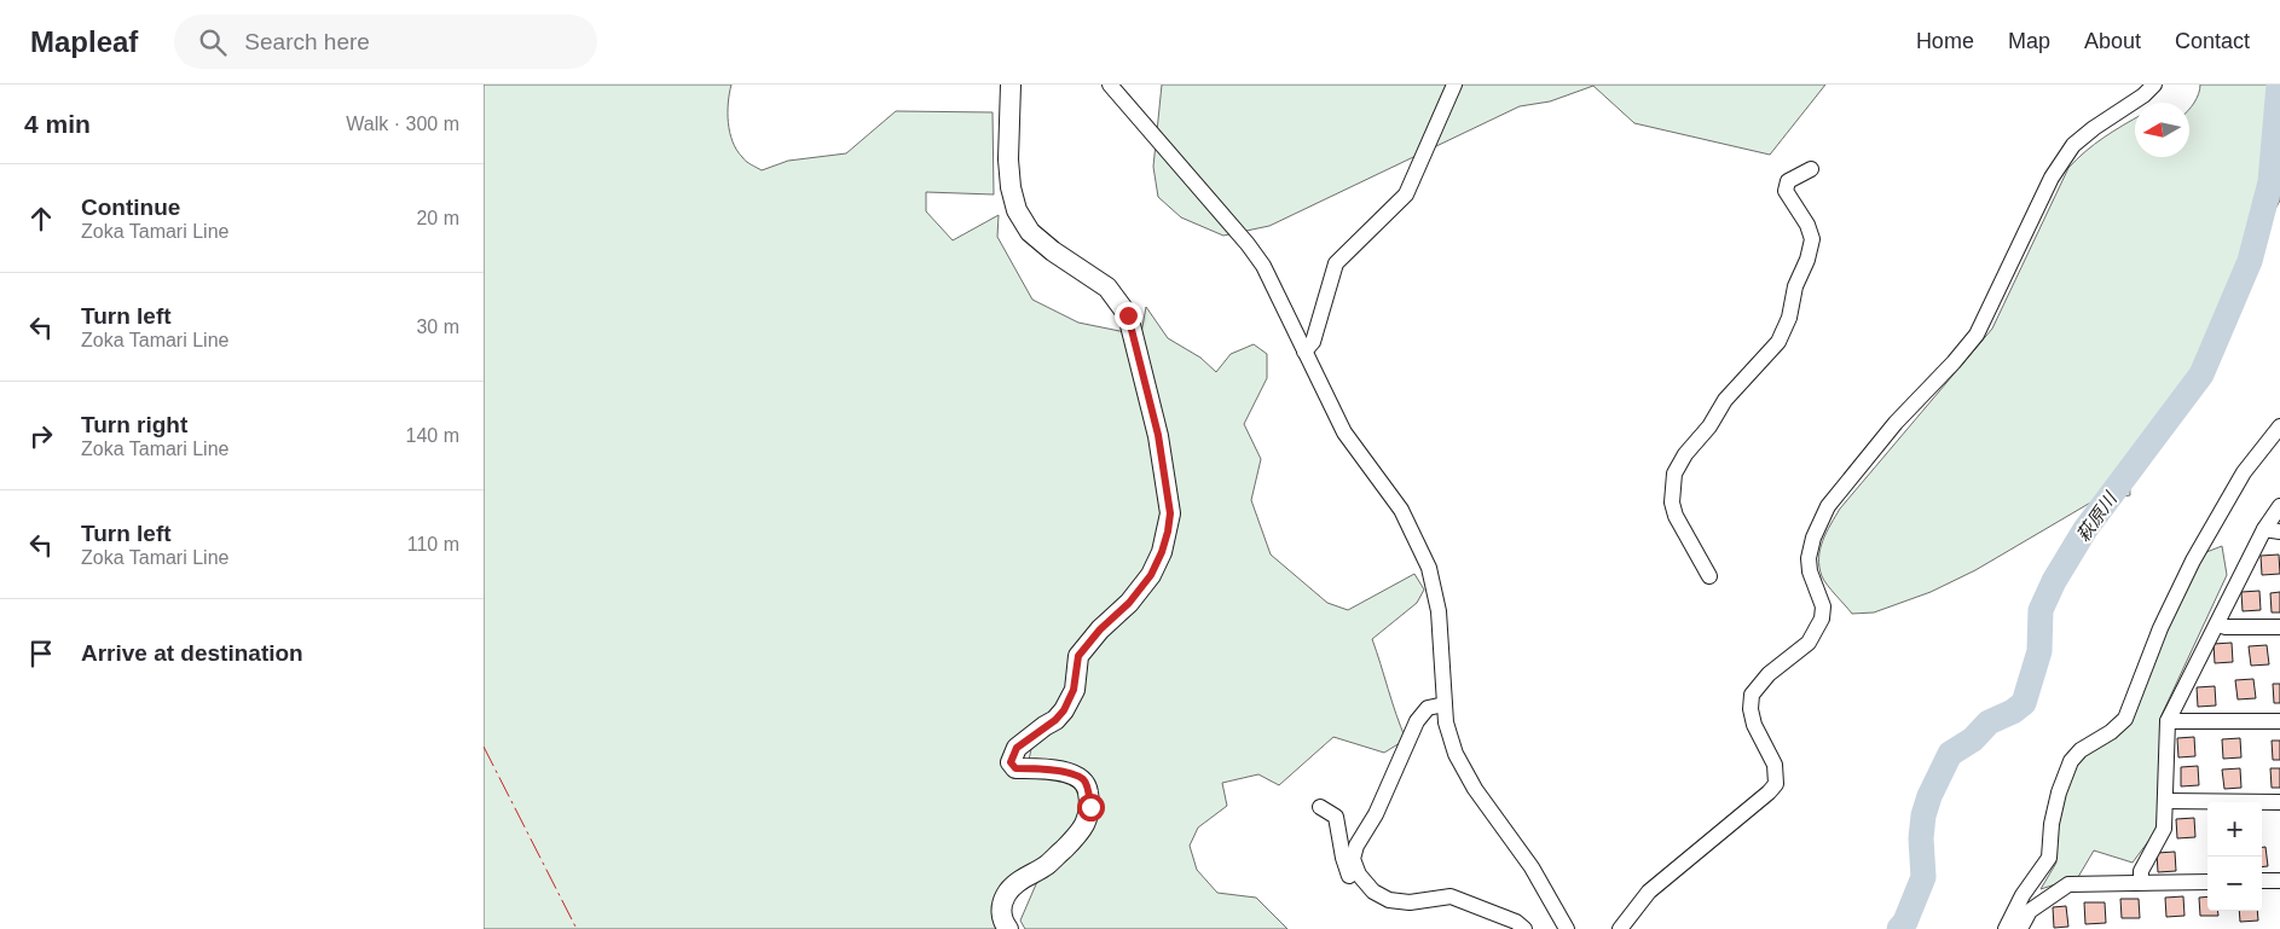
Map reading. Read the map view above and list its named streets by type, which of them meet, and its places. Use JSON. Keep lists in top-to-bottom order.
{
  "water": ["萩原川"],
  "north": "left",
  "page": {
    "header": "Mapleaf",
    "search": "Search here",
    "nav": [
      "Home",
      "Map",
      "About",
      "Contact"
    ],
    "heading": ["4 min", "Walk · 300 m"],
    "list": [
      ["Continue", "Zoka Tamari Line", "20 m"],
      ["Turn left", "Zoka Tamari Line", "30 m"],
      ["Turn right", "Zoka Tamari Line", "140 m"],
      ["Turn left", "Zoka Tamari Line", "110 m"],
      "Arrive at destination"
    ],
    "map_buttons": ["+", "−"]
  }
}
